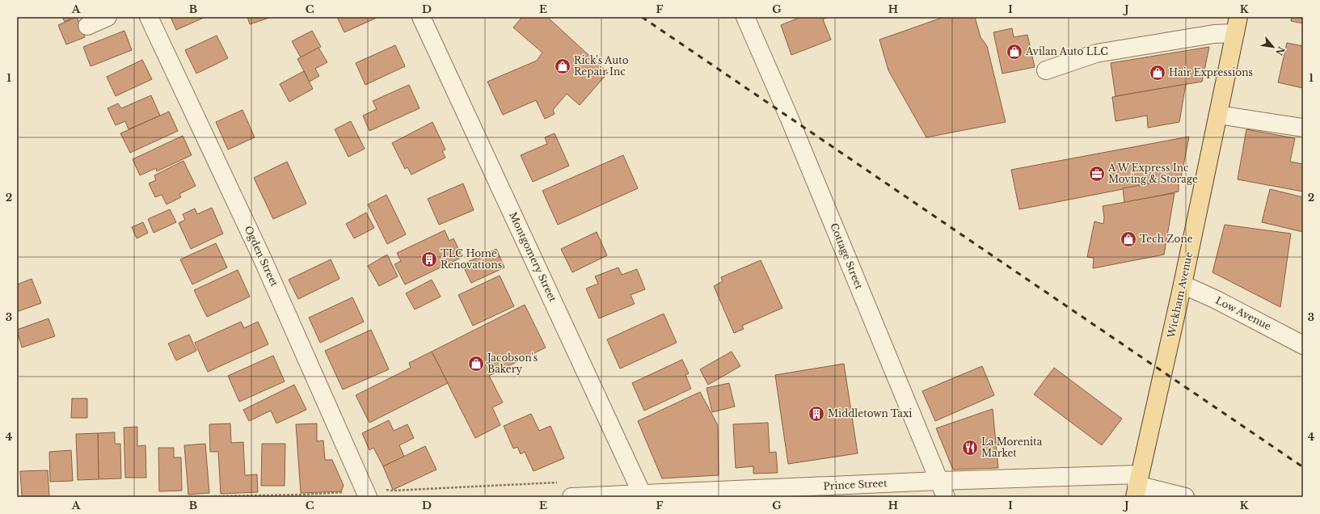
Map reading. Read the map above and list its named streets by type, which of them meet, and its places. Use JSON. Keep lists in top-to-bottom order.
{
  "streets": {
    "main road": ["Wickham Avenue"],
    "street": [
      "Ogden Street",
      "Cottage Street",
      "Montgomery Street",
      "Low Avenue",
      "Prince Street"
    ]
  },
  "crossings": [
    ["Cottage Street", "Prince Street"],
    ["Montgomery Street", "Prince Street"],
    ["Wickham Avenue", "Low Avenue"],
    ["Wickham Avenue", "Prince Street"]
  ],
  "places": {
    "shop": [
      "Avilan Auto LLC",
      "Rick's Auto Repair Inc",
      "Hair Expressions",
      "Tech Zone",
      "Jacobson's Bakery"
    ],
    "office": ["A W Express Inc Moving & Storage"],
    "building": ["TLC Home Renovations", "Middletown Taxi"],
    "restaurant": ["La Morenita Market"]
  },
  "north": "bottom right",
  "grid": {
    "columns": [
      "A",
      "B",
      "C",
      "D",
      "E",
      "F",
      "G",
      "H",
      "I",
      "J",
      "K"
    ],
    "rows": [
      "1",
      "2",
      "3",
      "4"
    ]
  }
}
